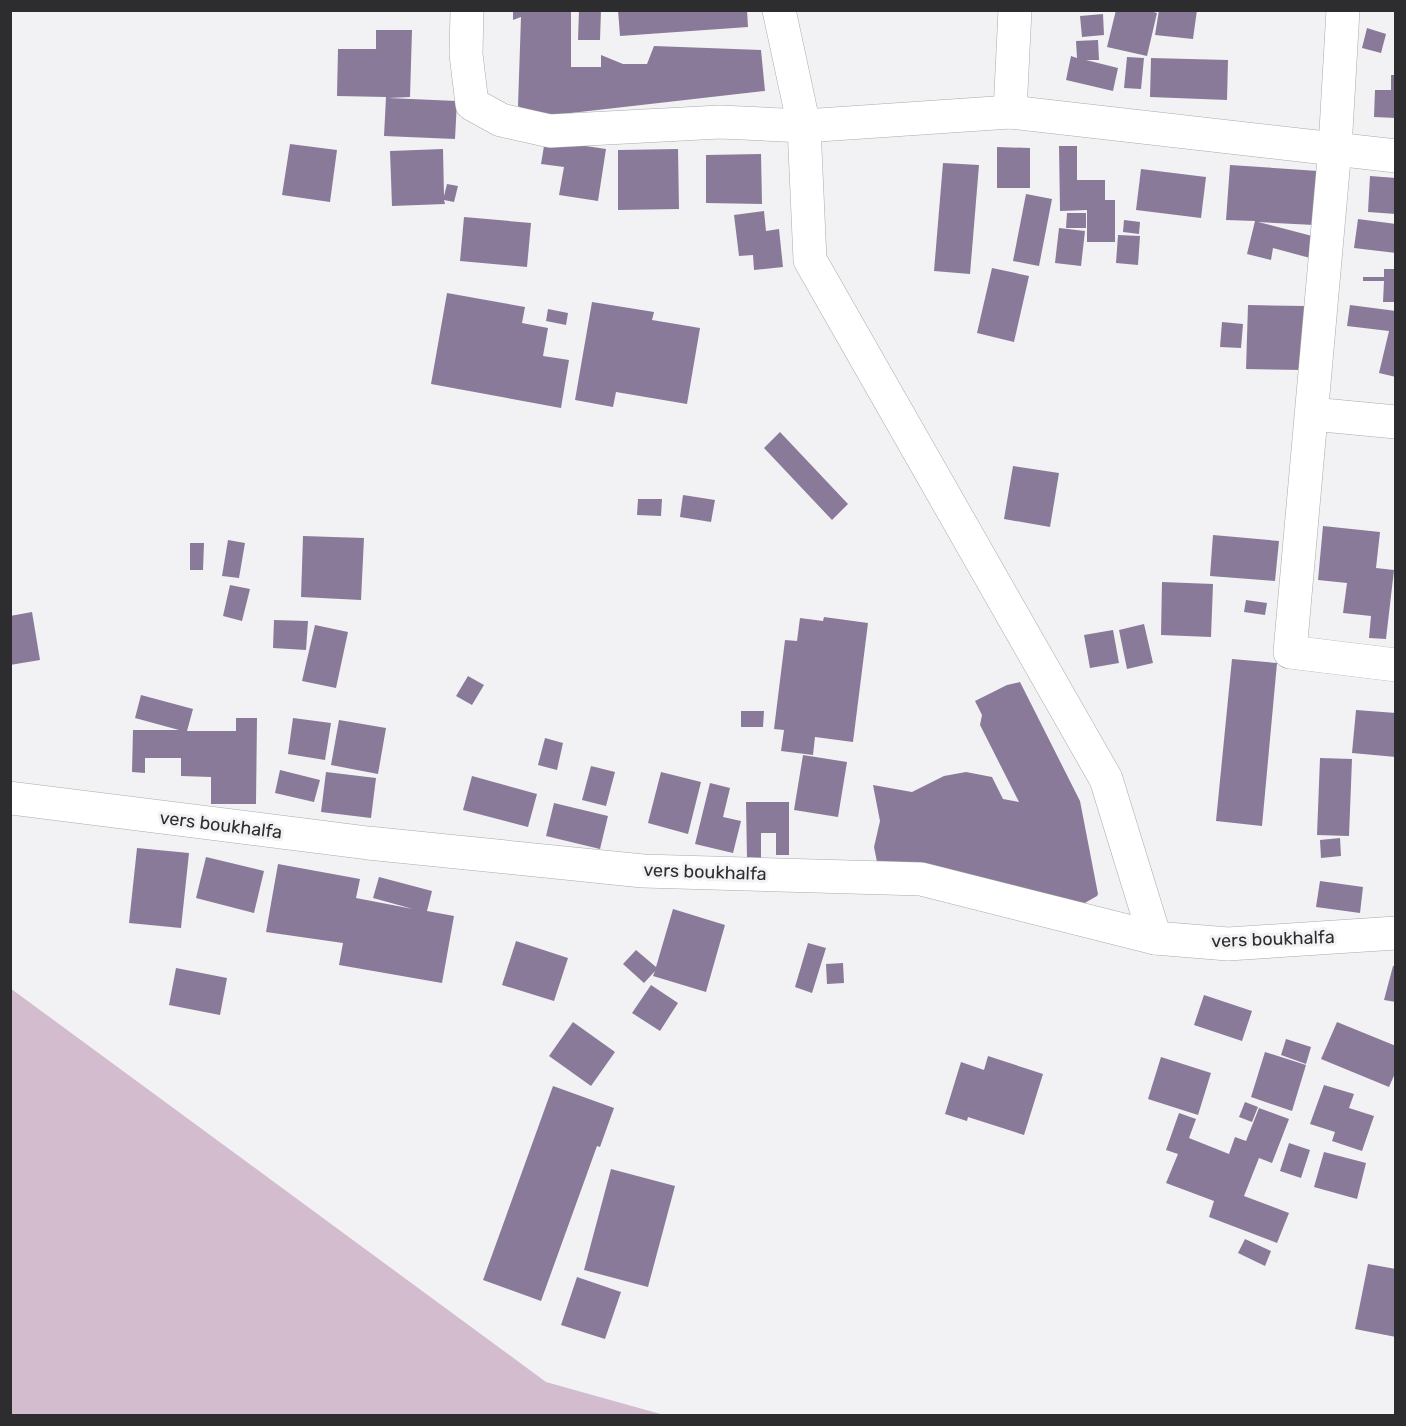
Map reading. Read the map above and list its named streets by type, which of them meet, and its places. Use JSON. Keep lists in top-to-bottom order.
{
  "streets": {
    "street": ["vers boukhalfa"]
  }
}
